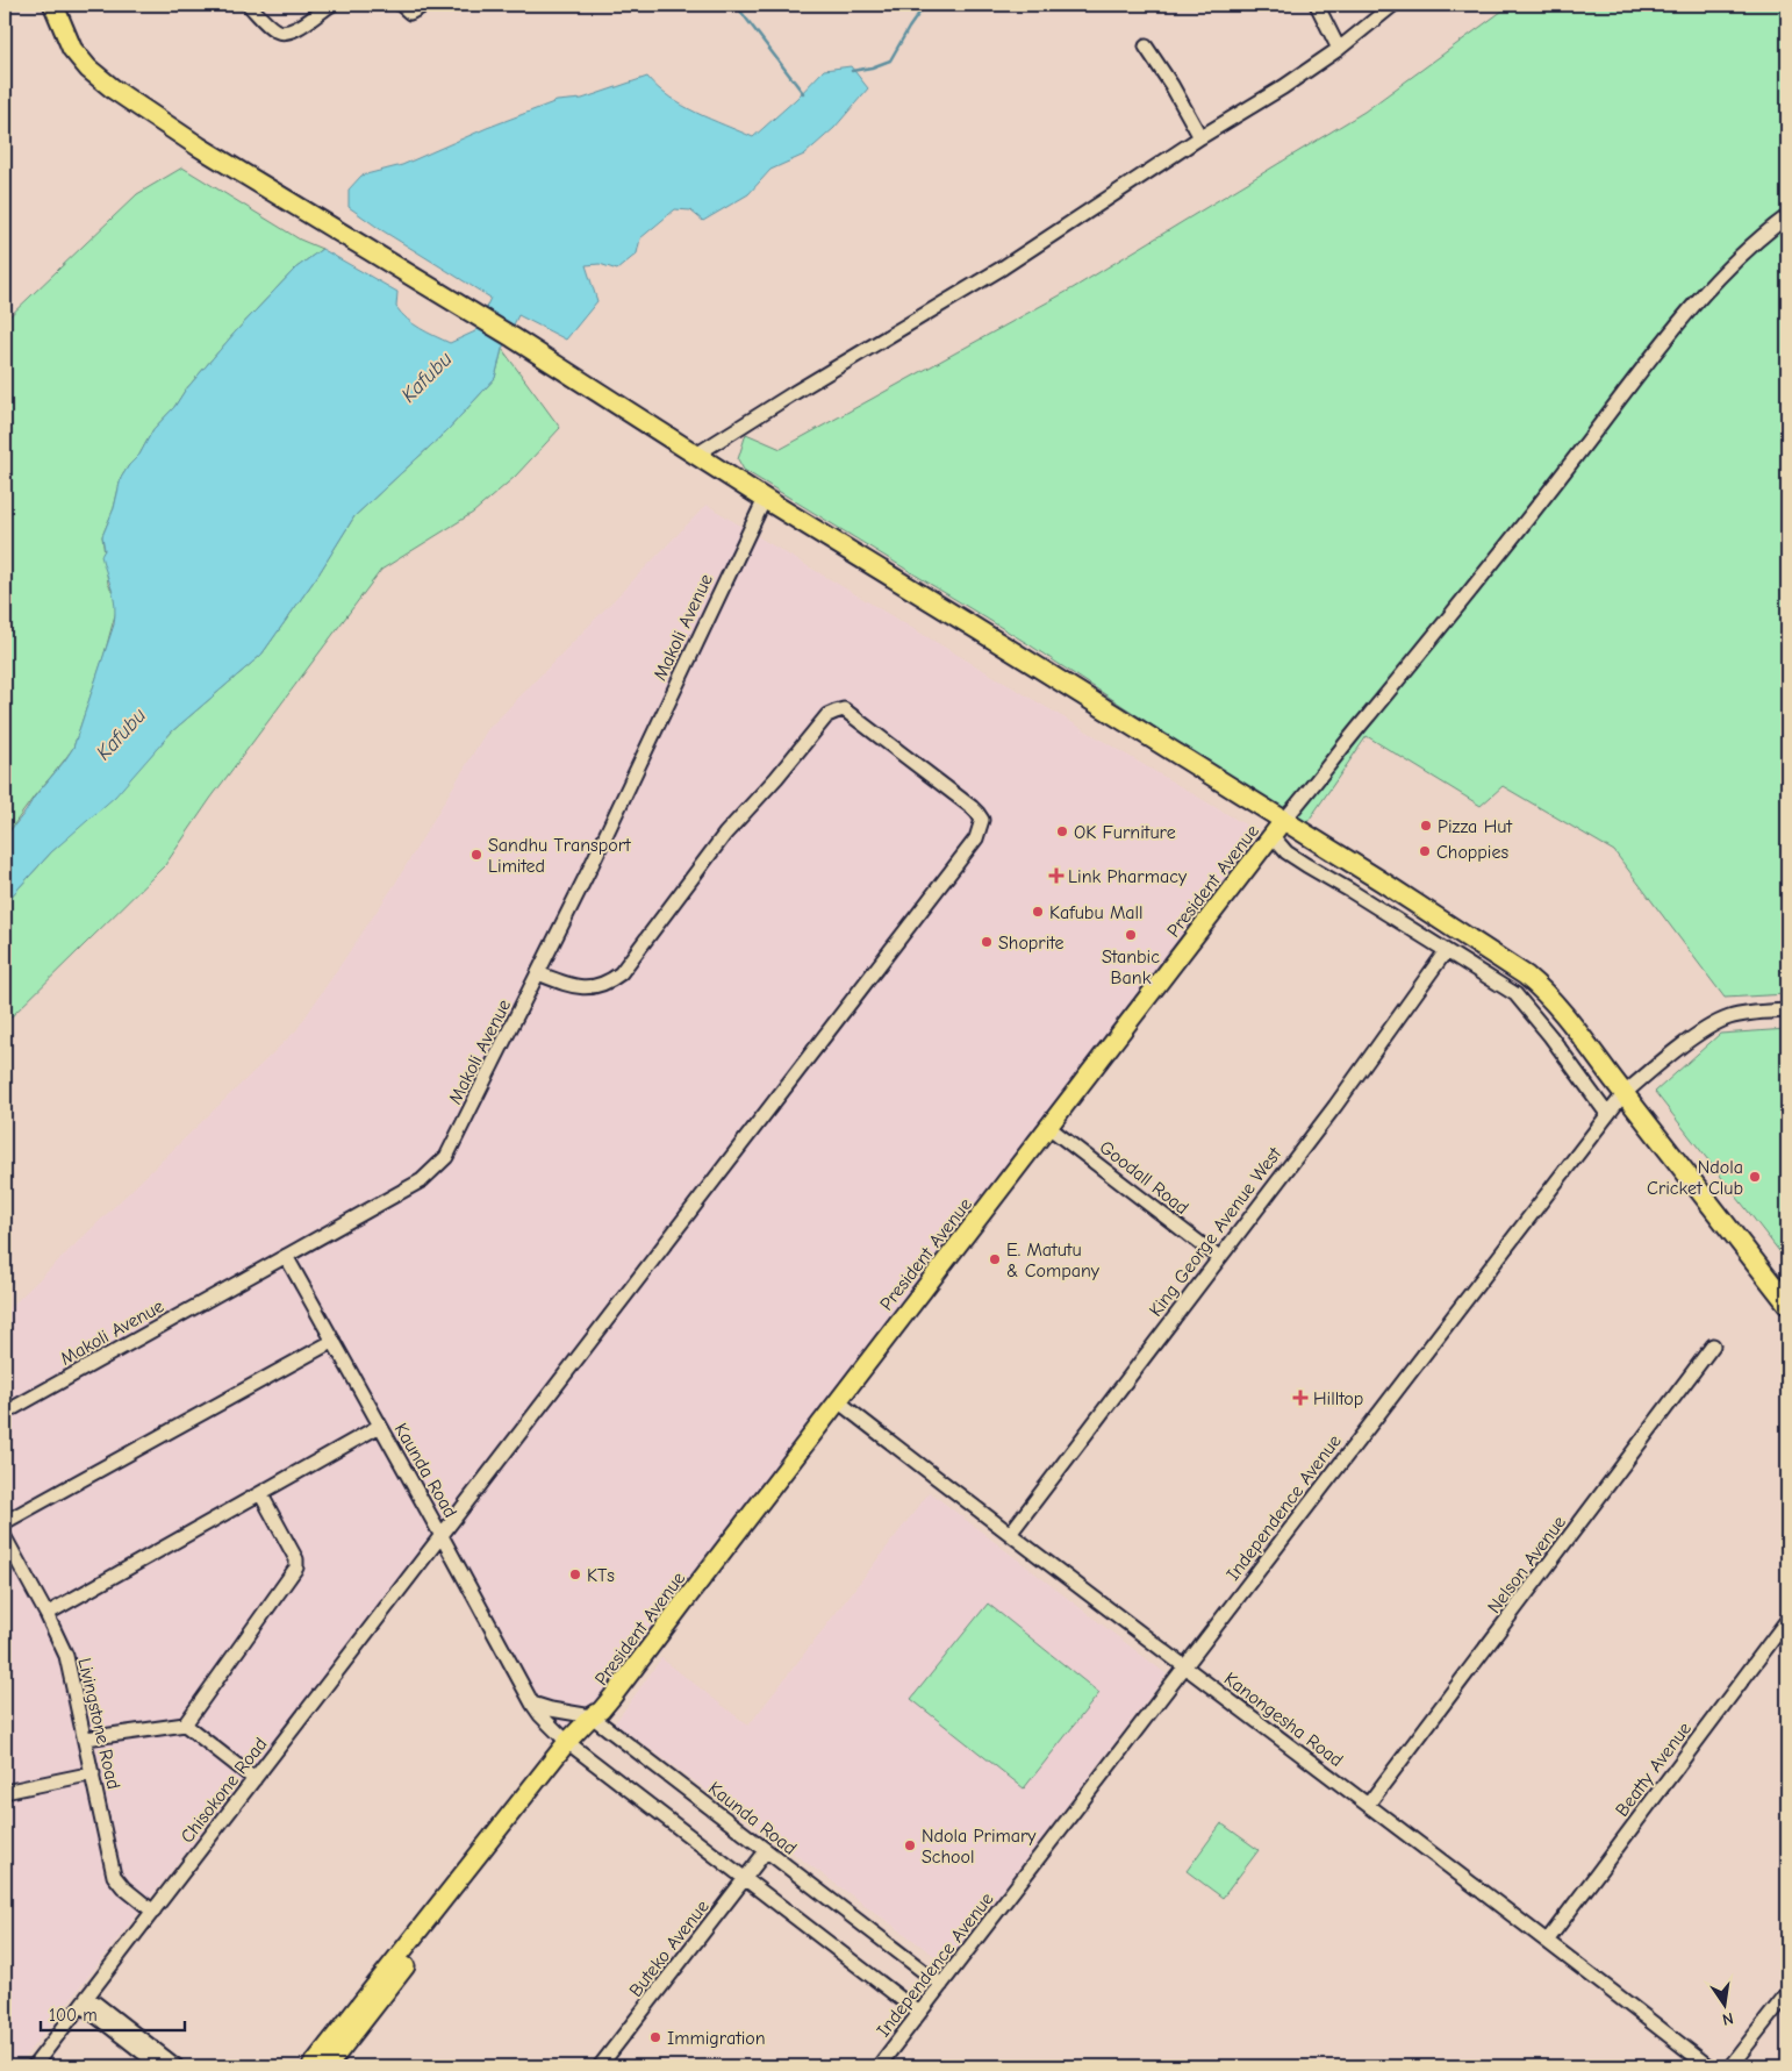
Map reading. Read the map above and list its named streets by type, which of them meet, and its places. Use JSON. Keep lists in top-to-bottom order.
{
  "streets": {
    "main road": ["President Avenue"],
    "street": [
      "Makoli Avenue",
      "Goodall Road",
      "King George Avenue West",
      "Kaunda Road",
      "Independence Avenue",
      "Nelson Avenue",
      "Kanongesha Road",
      "Livingstone Road",
      "Beatty Avenue",
      "Chisokone Road",
      "Buteko Avenue"
    ]
  },
  "crossings": [
    ["Makoli Avenue", "Kaunda Road"],
    ["Makoli Avenue", "Chisokone Road"],
    ["President Avenue", "Goodall Road"],
    ["President Avenue", "Kaunda Road"],
    ["President Avenue", "Kanongesha Road"],
    ["Goodall Road", "King George Avenue West"],
    ["King George Avenue West", "Kanongesha Road"],
    ["Kaunda Road", "Independence Avenue"],
    ["Kaunda Road", "Chisokone Road"],
    ["Kaunda Road", "Buteko Avenue"],
    ["Independence Avenue", "Kanongesha Road"],
    ["Nelson Avenue", "Kanongesha Road"],
    ["Kanongesha Road", "Beatty Avenue"],
    ["Livingstone Road", "Chisokone Road"]
  ],
  "water": ["Kafubu"],
  "places": {
    "other": [
      "Pizza Hut",
      "OK Furniture",
      "Choppies",
      "Sandhu Transport Limited",
      "Kafubu Mall",
      "Stanbic Bank",
      "Shoprite",
      "Ndola Cricket Club",
      "E. Matutu & Company",
      "KTs",
      "Ndola Primary School",
      "Immigration"
    ],
    "health": ["Link Pharmacy", "Hilltop"]
  },
  "scale_bar": "100 m",
  "north": "bottom"
}
